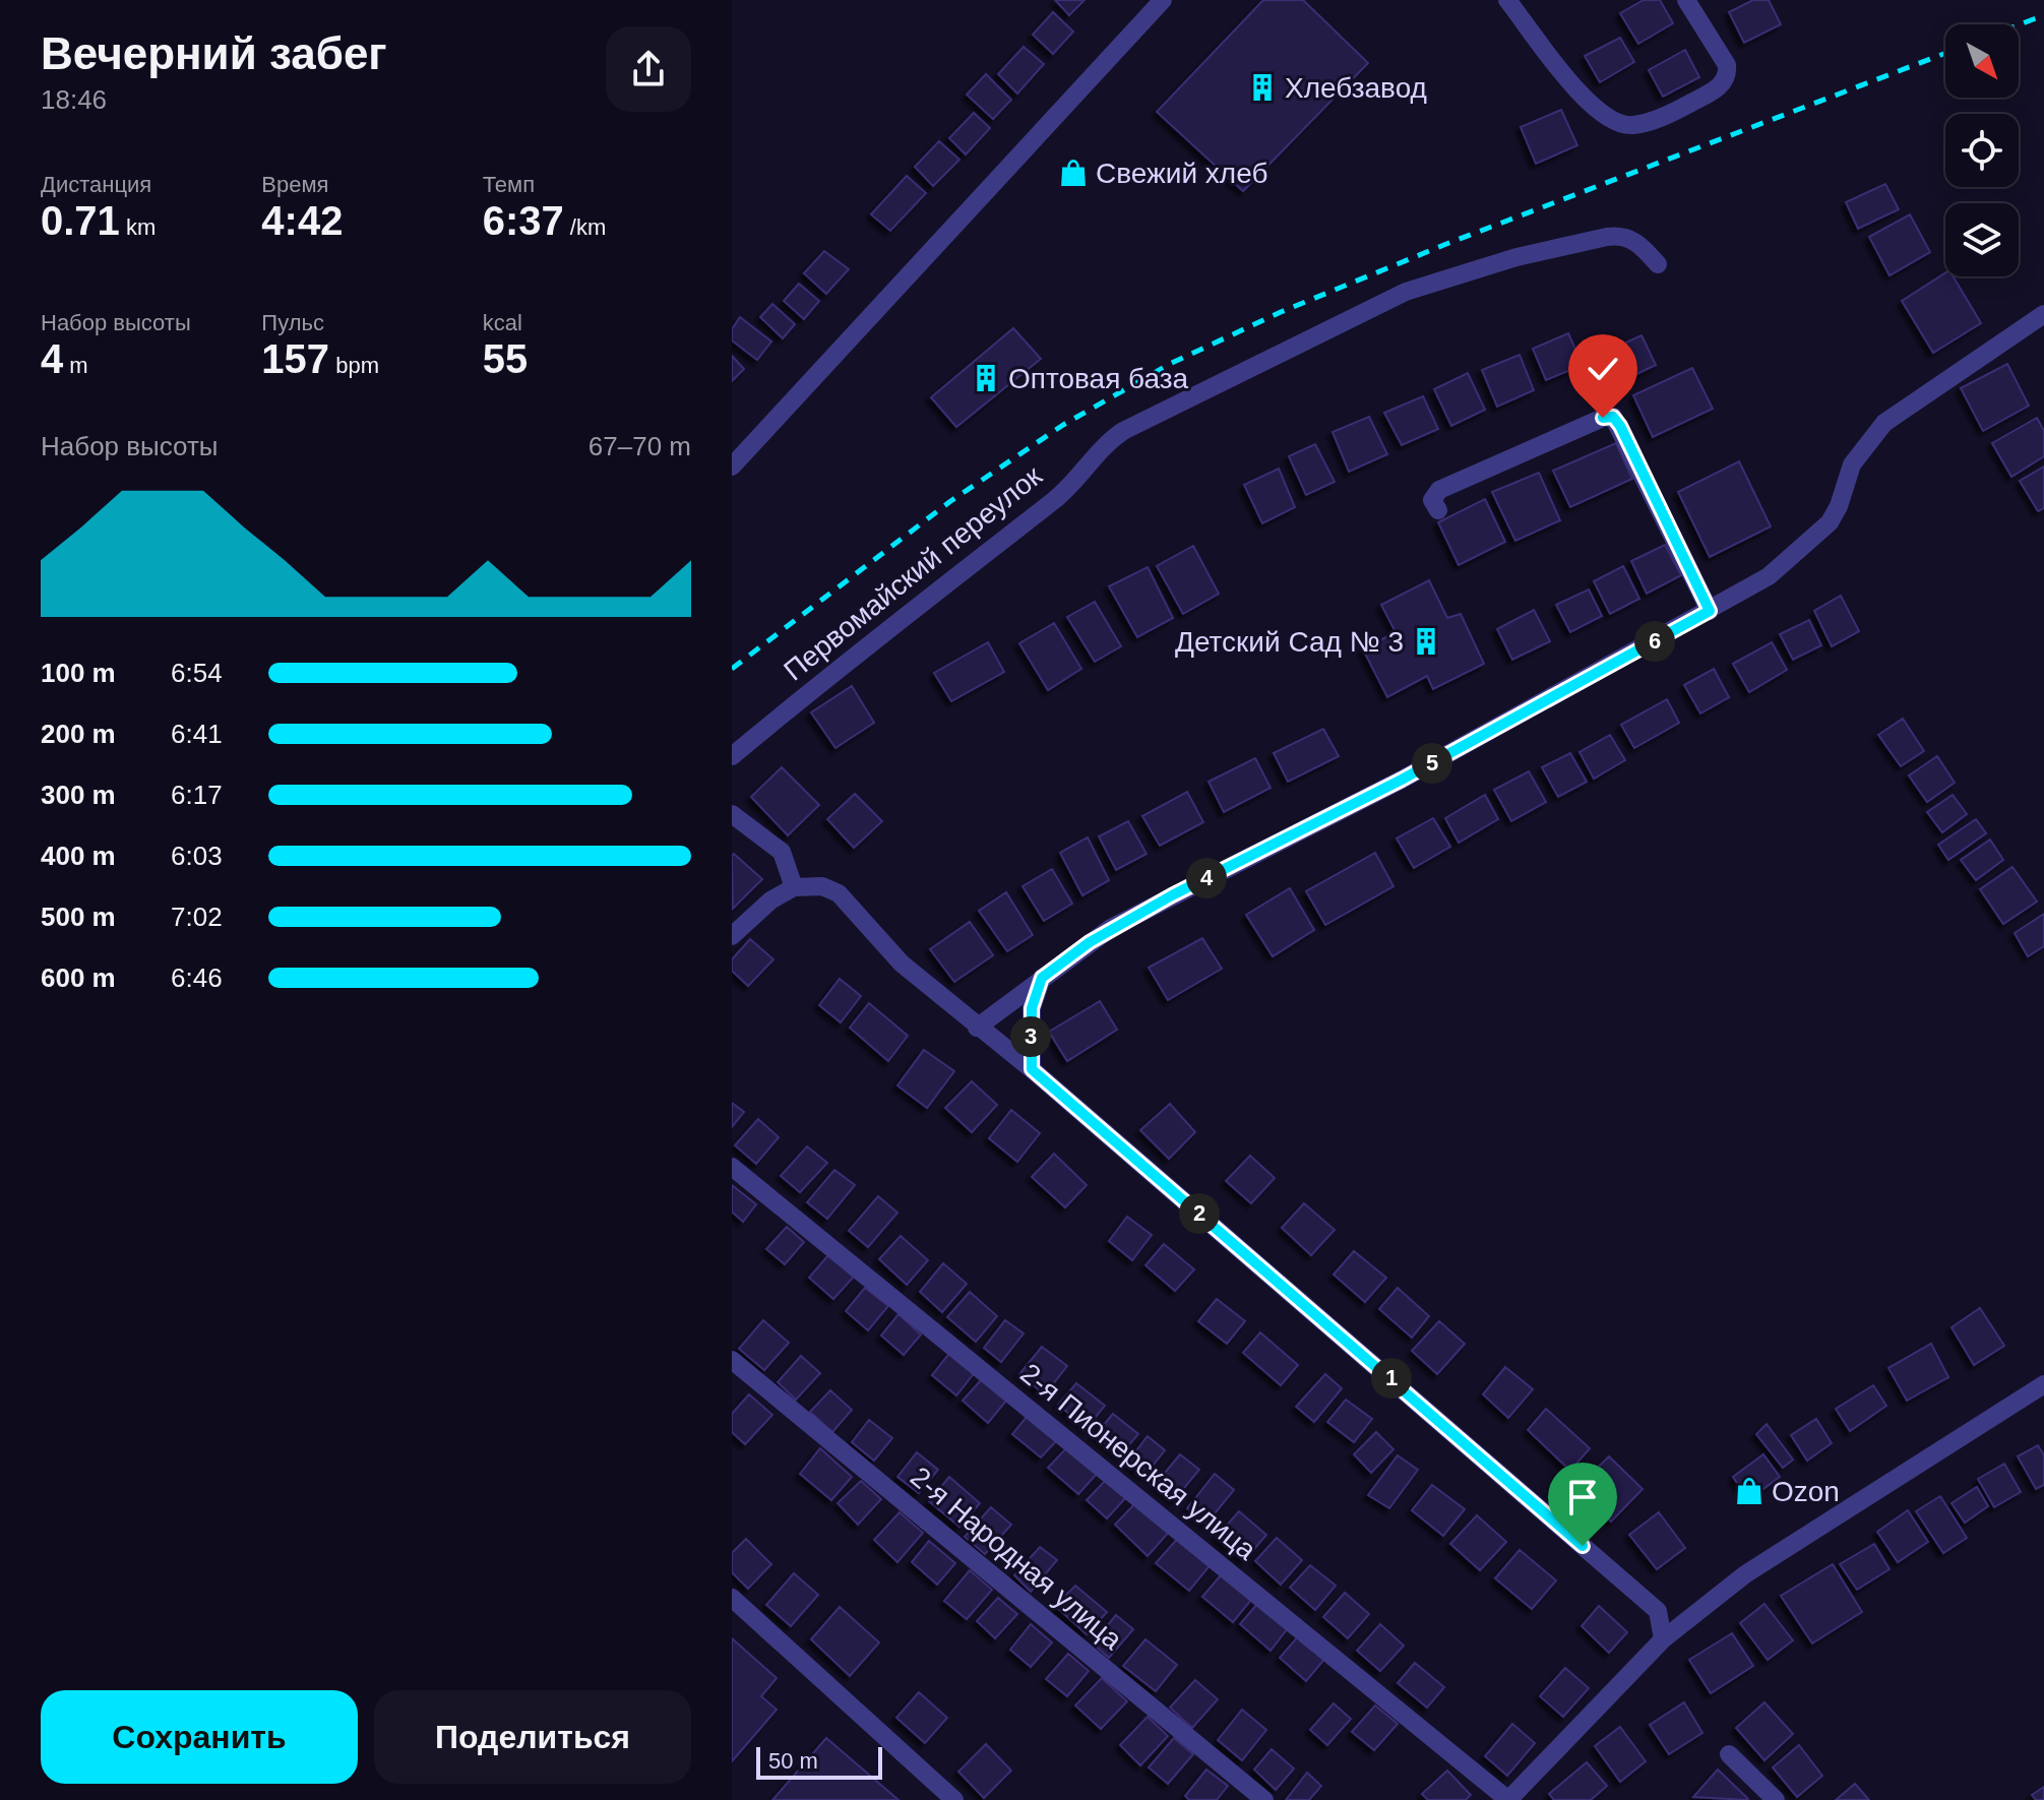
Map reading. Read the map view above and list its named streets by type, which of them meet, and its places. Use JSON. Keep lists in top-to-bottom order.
{
  "streets": {
    "street": ["Первомайский переулок", "2-я Пионерская улица", "2-я Народная улица"]
  },
  "places": {
    "building": ["Хлебзавод", "Оптовая база", "Детский Сад № 3"],
    "shop": ["Свежий хлеб", "Ozon"]
  },
  "scale_bar": "50 m",
  "north": "bottom right",
  "page": {
    "heading": ["Вечерний забег", "18:46"],
    "stats": [
      ["Дистанция", "0.71 km"],
      ["Время", "4:42"],
      ["Темп", "6:37 /km"],
      ["Набор высоты", "4 m"],
      ["Пульс", "157 bpm"],
      ["kcal", "55"]
    ],
    "chart": ["Набор высоты", "67–70 m"],
    "pins": [
      "6",
      "5",
      "4",
      "3",
      "2",
      "1"
    ],
    "list": [
      {
        "name": "100 m",
        "note": "6:54"
      },
      {
        "name": "200 m",
        "note": "6:41"
      },
      {
        "name": "300 m",
        "note": "6:17"
      },
      {
        "name": "400 m",
        "note": "6:03"
      },
      {
        "name": "500 m",
        "note": "7:02"
      },
      {
        "name": "600 m",
        "note": "6:46"
      }
    ],
    "buttons": ["Сохранить", "Поделиться"],
    "scale": "50 m"
  }
}
